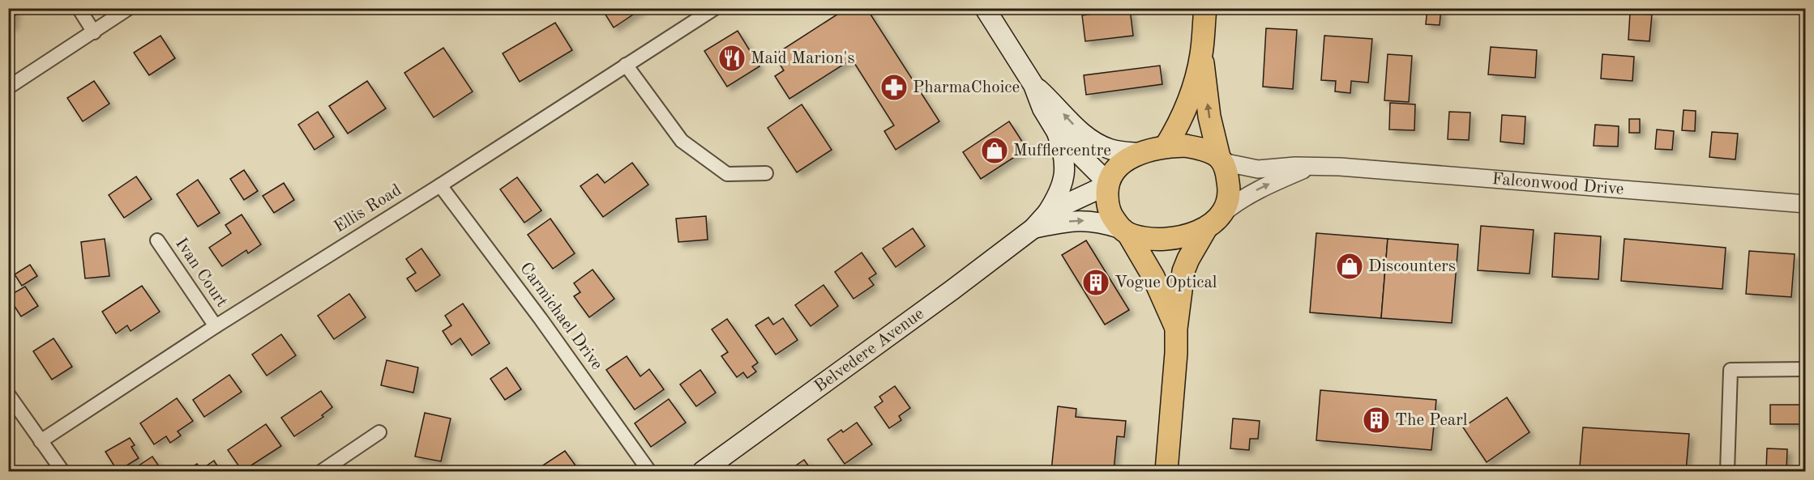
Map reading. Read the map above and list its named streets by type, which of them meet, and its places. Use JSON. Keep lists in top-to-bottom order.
{
  "streets": {
    "main road": ["Belvedere Avenue"],
    "street": [
      "Falconwood Drive",
      "Ellis Road",
      "Ivan Court",
      "Carmichael Drive"
    ]
  },
  "crossings": [
    ["Falconwood Drive", "Belvedere Avenue"],
    ["Ellis Road", "Ivan Court"],
    ["Ellis Road", "Carmichael Drive"]
  ],
  "places": {
    "restaurant": ["Maid Marion's"],
    "pharmacy": ["PharmaChoice"],
    "shop": ["Mufflercentre", "Discounters"],
    "building": ["Vogue Optical", "The Pearl"]
  }
}
